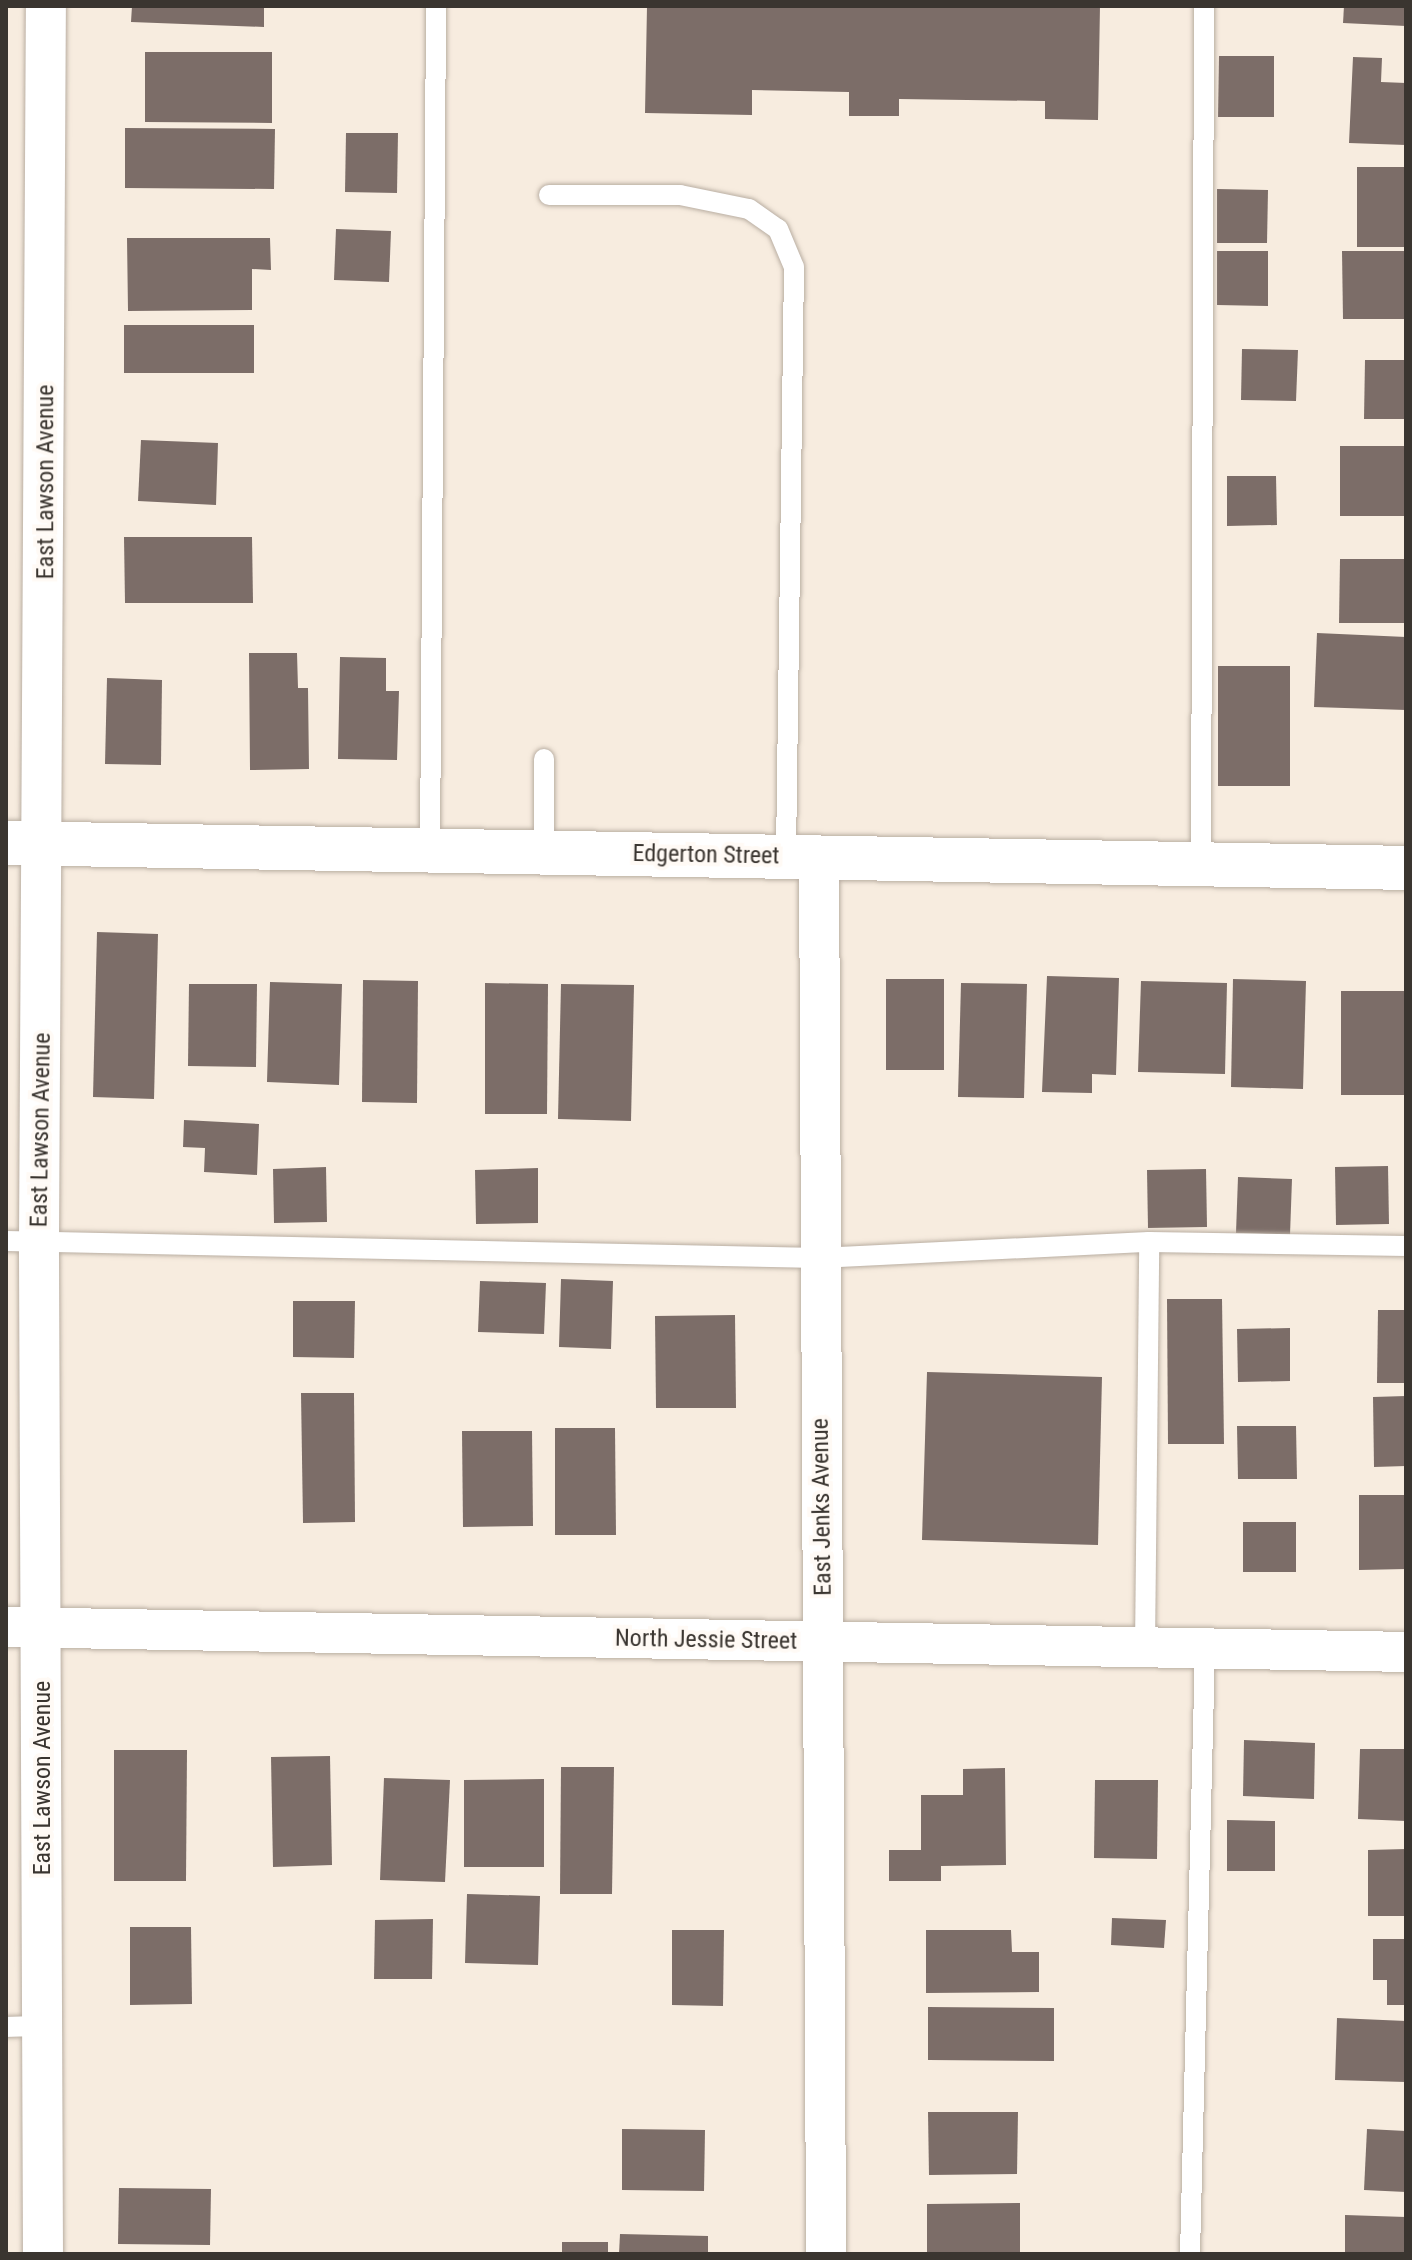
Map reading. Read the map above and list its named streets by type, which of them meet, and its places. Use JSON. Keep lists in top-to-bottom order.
{
  "streets": {
    "street": [
      "East Lawson Avenue",
      "Edgerton Street",
      "East Jenks Avenue",
      "North Jessie Street"
    ]
  },
  "crossings": [
    ["East Lawson Avenue", "Edgerton Street"],
    ["East Lawson Avenue", "North Jessie Street"],
    ["Edgerton Street", "East Jenks Avenue"],
    ["East Jenks Avenue", "North Jessie Street"]
  ]
}
